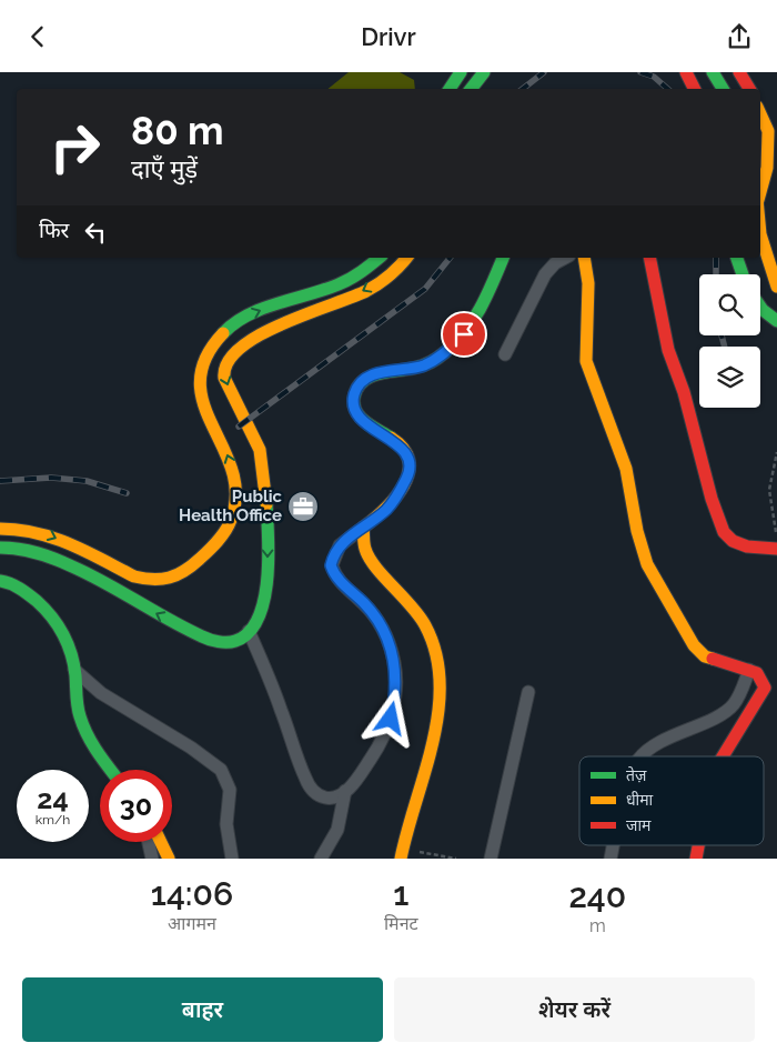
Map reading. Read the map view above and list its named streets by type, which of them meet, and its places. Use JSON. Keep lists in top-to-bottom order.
{
  "places": {
    "office": ["Public Health Office"]
  },
  "legend": ["तेज़", "धीमा", "जाम"],
  "page": {
    "header": "Drivr",
    "turn": ["80 m", "दाएँ मुड़ें"],
    "then": "फिर",
    "speed": "24 km/h",
    "limit": "30",
    "eta": [
      "14:06",
      "आगमन",
      "1",
      "मिनट",
      "240",
      "m"
    ],
    "buttons": ["बाहर", "शेयर करें"]
  }
}
